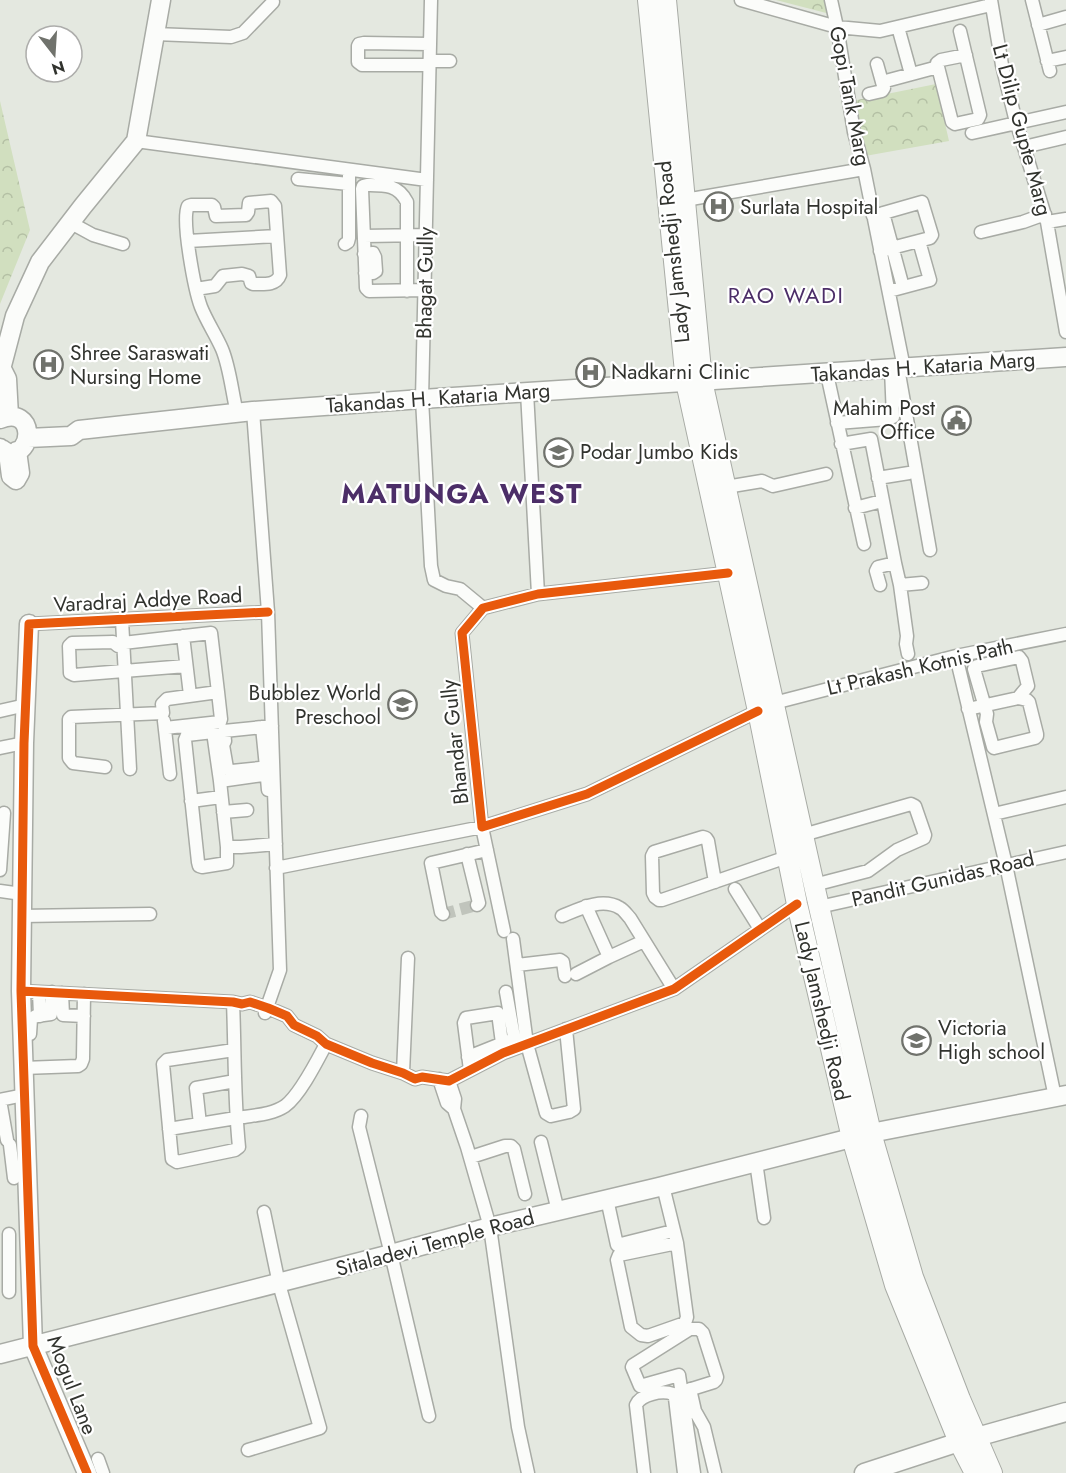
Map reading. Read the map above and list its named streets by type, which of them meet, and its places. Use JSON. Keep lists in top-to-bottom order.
{
  "streets": {
    "main road": [
      "Lady Jamshedji Road",
      "Takandas H. Kataria Marg",
      "Sitaladevi Temple Road",
      "Mogul Lane"
    ],
    "street": [
      "Gopi Tank Marg",
      "Lt Dilip Gupte Marg",
      "Bhagat Gully",
      "Varadraj Addye Road",
      "Lt Prakash Kotnis Path",
      "Bhandar Gully",
      "Pandit Gunidas Road"
    ]
  },
  "crossings": [
    ["Gopi Tank Marg", "Takandas H. Kataria Marg"],
    ["Lady Jamshedji Road", "Takandas H. Kataria Marg"],
    ["Lady Jamshedji Road", "Lt Prakash Kotnis Path"],
    ["Lady Jamshedji Road", "Bhandar Gully"],
    ["Lady Jamshedji Road", "Pandit Gunidas Road"],
    ["Lady Jamshedji Road", "Sitaladevi Temple Road"],
    ["Bhagat Gully", "Takandas H. Kataria Marg"],
    ["Bhagat Gully", "Bhandar Gully"],
    ["Varadraj Addye Road", "Mogul Lane"],
    ["Lt Prakash Kotnis Path", "Bhandar Gully"],
    ["Sitaladevi Temple Road", "Mogul Lane"]
  ],
  "districts": ["RAO WADI", "MATUNGA WEST"],
  "places": {
    "hospital": ["Surlata Hospital", "Shree Saraswati Nursing Home", "Nadkarni Clinic"],
    "public building": ["Mahim Post Office"],
    "school or university": ["Podar Jumbo Kids", "Bubblez World Preschool", "Victoria High school"]
  },
  "north": "bottom"
}
